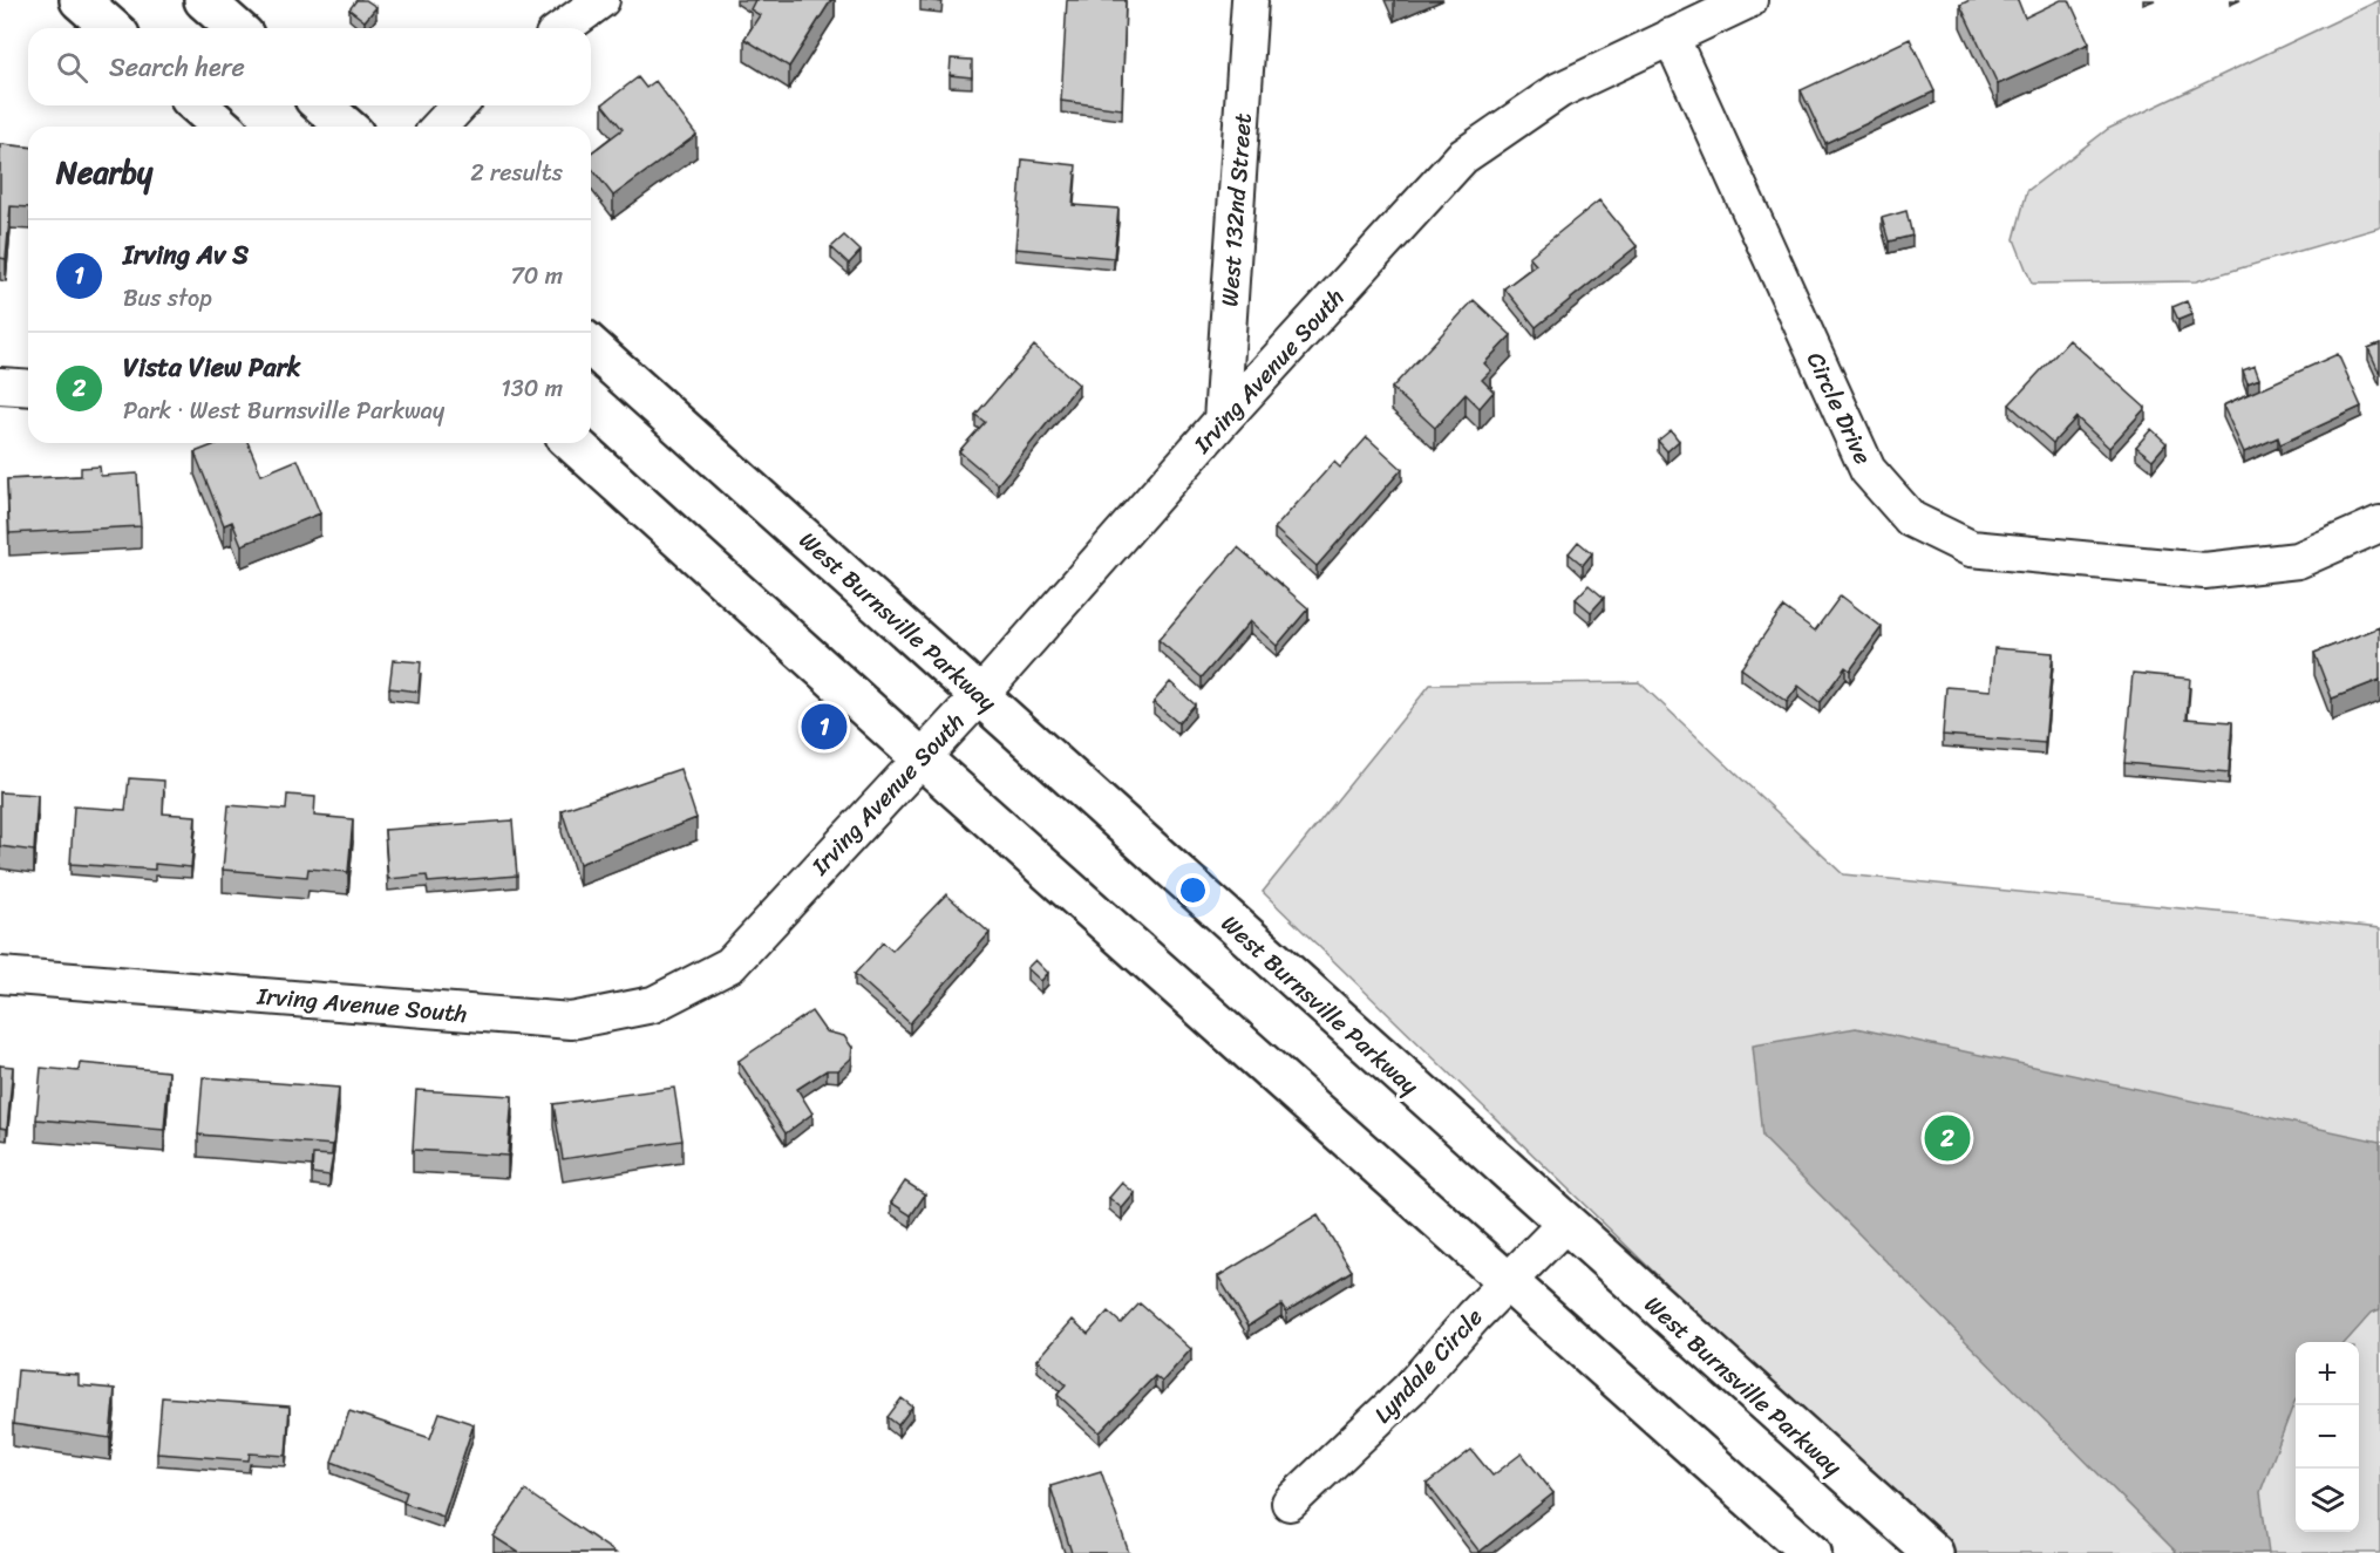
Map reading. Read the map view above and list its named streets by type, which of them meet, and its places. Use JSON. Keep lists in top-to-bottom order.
{
  "streets": {
    "street": [
      "West 132nd Street",
      "Irving Avenue South",
      "Circle Drive",
      "West Burnsville Parkway",
      "Lyndale Circle"
    ]
  },
  "crossings": [
    ["West 132nd Street", "Irving Avenue South"],
    ["Irving Avenue South", "Circle Drive"],
    ["Irving Avenue South", "West Burnsville Parkway"],
    ["West Burnsville Parkway", "Lyndale Circle"]
  ],
  "page": {
    "search": "Search here",
    "heading": ["Nearby", "2 results"],
    "list": [
      {
        "mark": "1",
        "name": "Irving Av S",
        "note": "Bus stop",
        "value": "70 m"
      },
      {
        "mark": "2",
        "name": "Vista View Park",
        "note": "Park · West Burnsville Parkway",
        "value": "130 m"
      }
    ],
    "pins": ["1", "2"],
    "map_buttons": ["+", "−"]
  }
}
